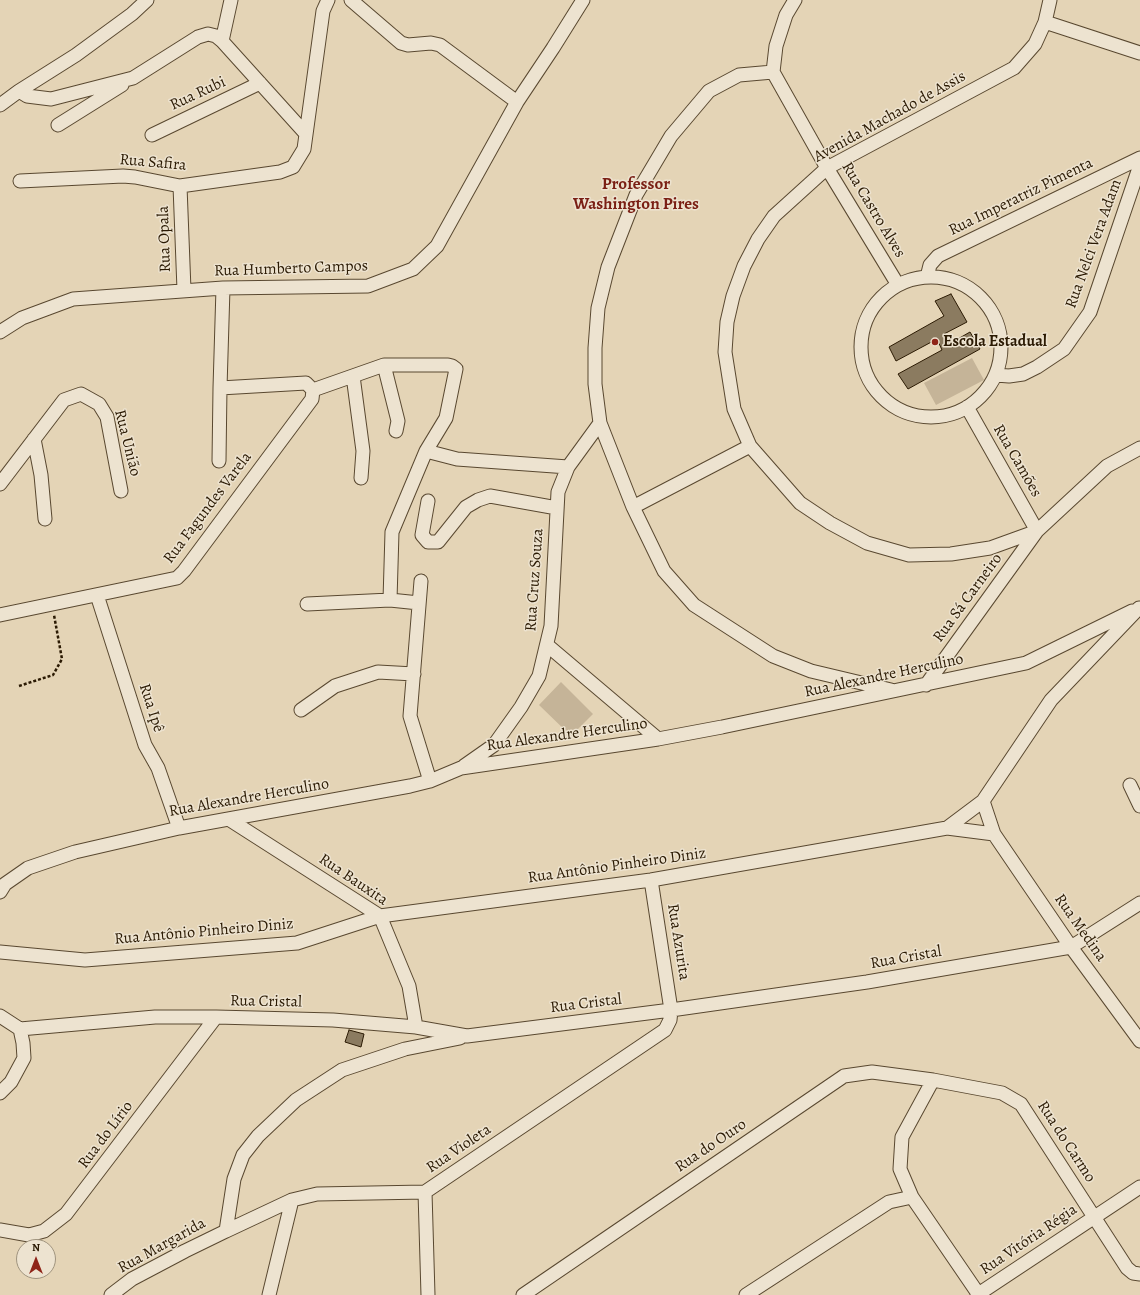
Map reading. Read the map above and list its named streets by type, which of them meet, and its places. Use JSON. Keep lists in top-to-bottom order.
{
  "streets": {
    "street": [
      "Rua Rubi",
      "Avenida Machado de Assis",
      "Rua Safira",
      "Rua Imperatriz Pimenta",
      "Rua Castro Alves",
      "Rua Opala",
      "Rua Nelci Vera Adam",
      "Rua Humberto Campos",
      "Rua União",
      "Rua Camões",
      "Rua Fagundes Varela",
      "Rua Cruz Souza",
      "Rua Sá Carneiro",
      "Rua Alexandre Herculino",
      "Rua Ipê",
      "Rua Antônio Pinheiro Diniz",
      "Rua Bauxita",
      "Rua Medina",
      "Rua Azurita",
      "Rua Cristal",
      "Rua do Lírio",
      "Rua do Carmo",
      "Rua do Ouro",
      "Rua Violeta",
      "Rua Vitória Régia",
      "Rua Margarida"
    ]
  },
  "crossings": [
    ["Avenida Machado de Assis", "Rua Castro Alves"],
    ["Avenida Machado de Assis", "Rua Camões"],
    ["Avenida Machado de Assis", "Rua Sá Carneiro"],
    ["Rua Safira", "Rua Opala"],
    ["Rua Imperatriz Pimenta", "Rua Castro Alves"],
    ["Rua Imperatriz Pimenta", "Rua Nelci Vera Adam"],
    ["Rua Imperatriz Pimenta", "Rua Camões"],
    ["Rua Castro Alves", "Rua Nelci Vera Adam"],
    ["Rua Castro Alves", "Rua Camões"],
    ["Rua Opala", "Rua Humberto Campos"],
    ["Rua Nelci Vera Adam", "Rua Camões"],
    ["Rua Humberto Campos", "Rua Fagundes Varela"],
    ["Rua Camões", "Rua Sá Carneiro"],
    ["Rua Fagundes Varela", "Rua Ipê"],
    ["Rua Cruz Souza", "Rua Alexandre Herculino"],
    ["Rua Sá Carneiro", "Rua Alexandre Herculino"],
    ["Rua Alexandre Herculino", "Rua Ipê"],
    ["Rua Alexandre Herculino", "Rua Antônio Pinheiro Diniz"],
    ["Rua Alexandre Herculino", "Rua Bauxita"],
    ["Rua Antônio Pinheiro Diniz", "Rua Bauxita"],
    ["Rua Antônio Pinheiro Diniz", "Rua Medina"],
    ["Rua Antônio Pinheiro Diniz", "Rua Azurita"],
    ["Rua Bauxita", "Rua Cristal"],
    ["Rua Medina", "Rua Cristal"],
    ["Rua Azurita", "Rua Cristal"],
    ["Rua Azurita", "Rua Violeta"],
    ["Rua Cristal", "Rua do Lírio"],
    ["Rua Cristal", "Rua Violeta"],
    ["Rua Cristal", "Rua Margarida"],
    ["Rua do Carmo", "Rua do Ouro"],
    ["Rua do Carmo", "Rua Vitória Régia"],
    ["Rua Violeta", "Rua Margarida"]
  ],
  "districts": ["Professor Washington Pires"],
  "places": ["Escola Estadual"],
  "north": "top"
}
